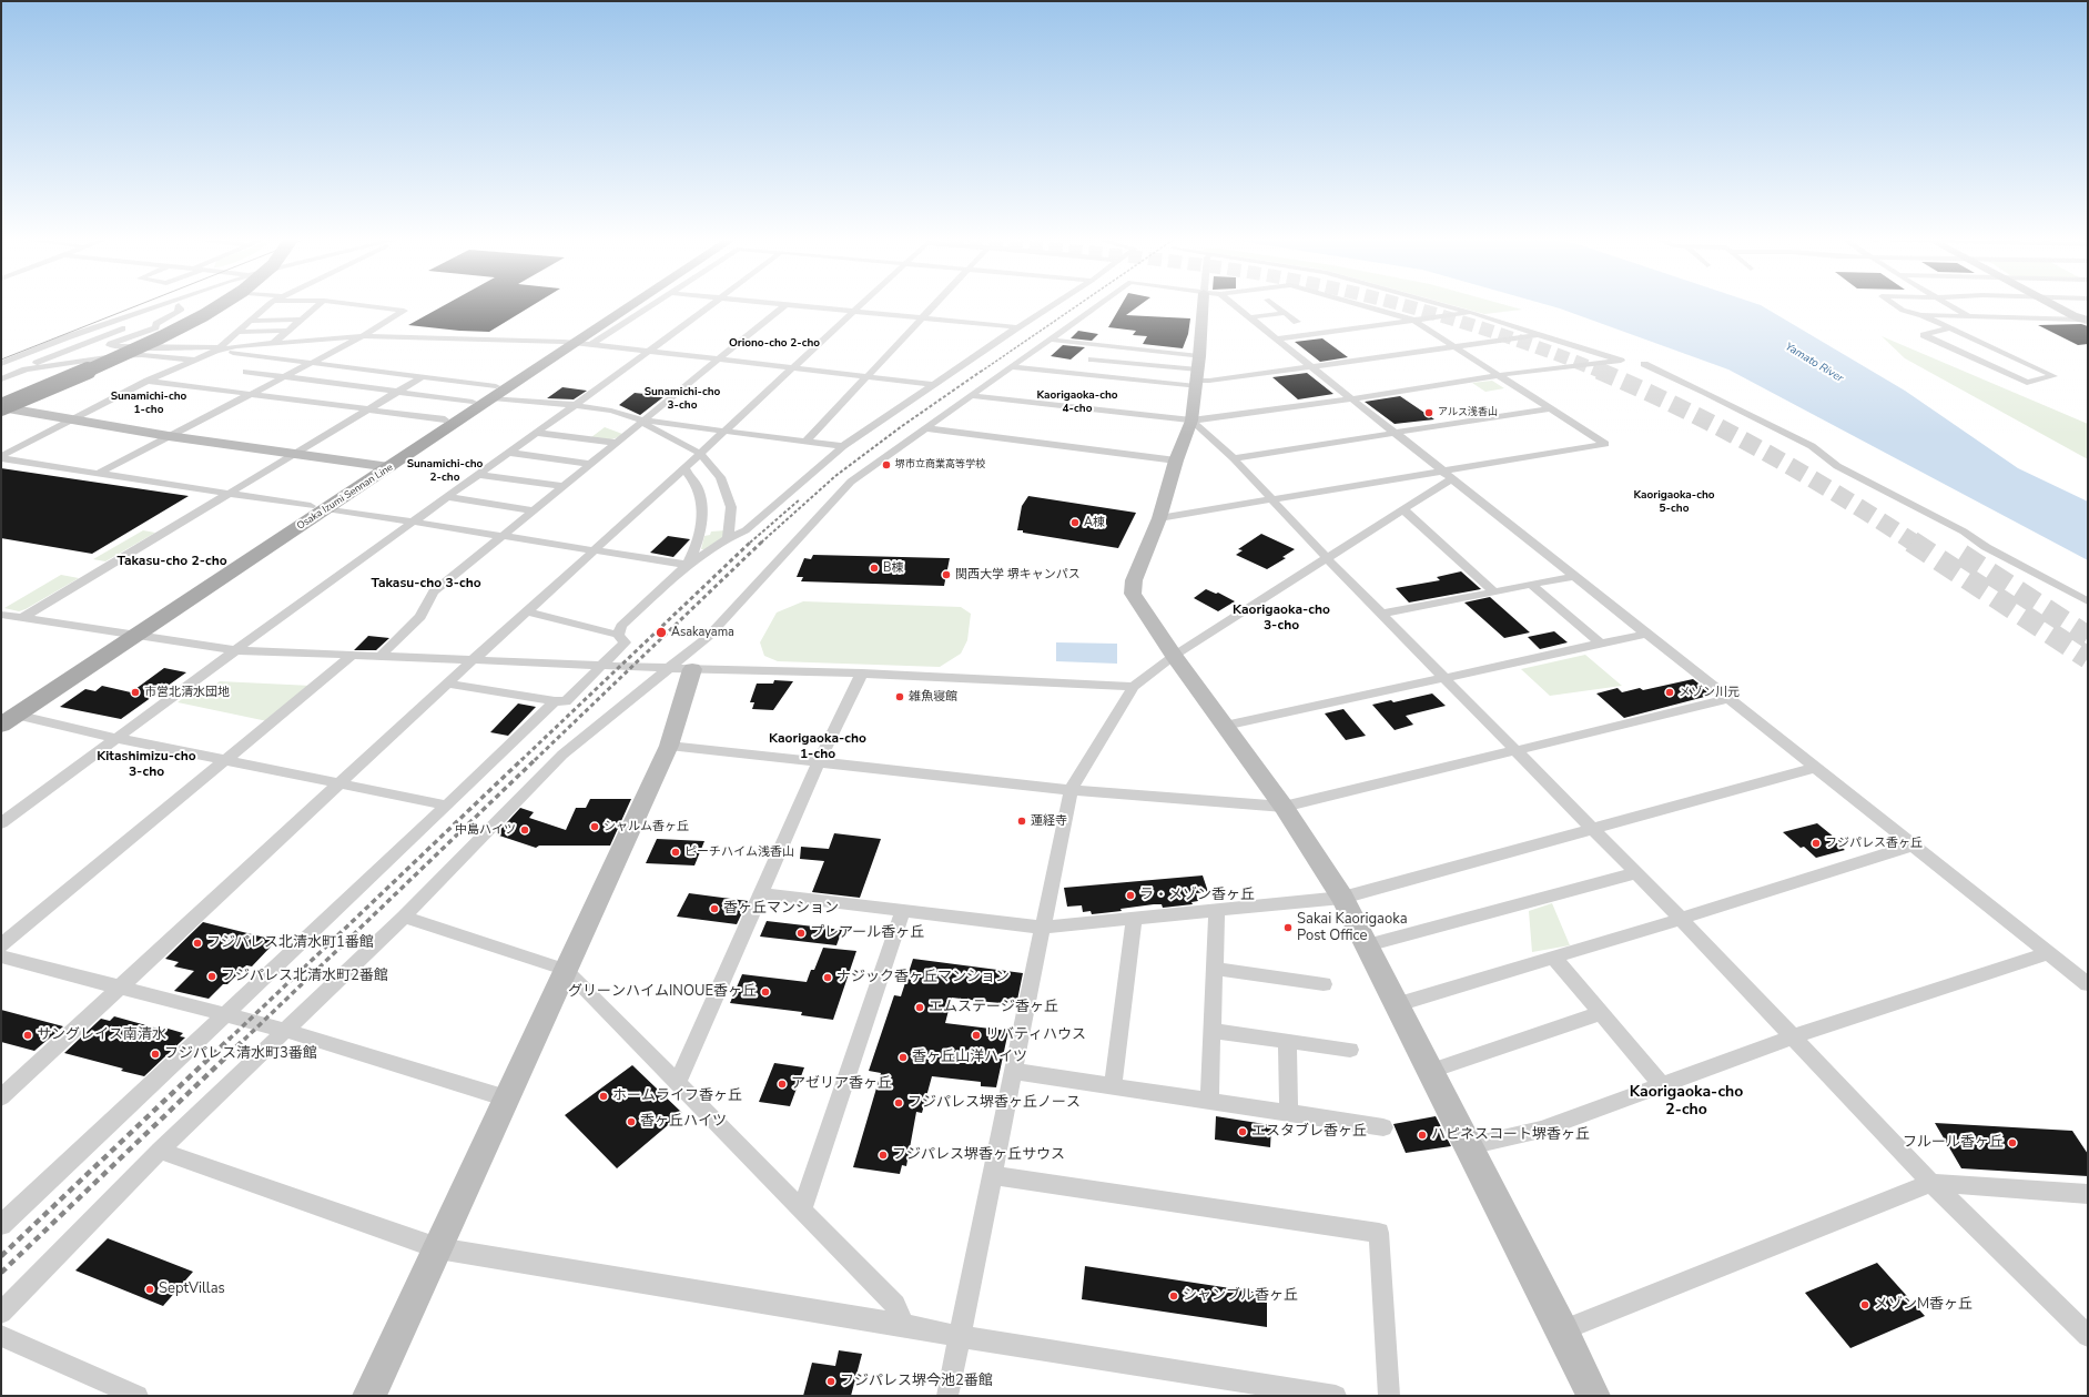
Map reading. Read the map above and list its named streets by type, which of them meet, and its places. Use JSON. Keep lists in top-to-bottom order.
{
  "streets": {
    "main road": ["Osaka Izumi Sennan Line"]
  },
  "districts": [
    "Oriono-cho 2-cho",
    "Sunamichi-cho 3-cho",
    "Kaorigaoka-cho 4-cho",
    "Sunamichi-cho 1-cho",
    "Sunamichi-cho 2-cho",
    "Kaorigaoka-cho 5-cho",
    "Takasu-cho 2-cho",
    "Takasu-cho 3-cho",
    "Kaorigaoka-cho 3-cho",
    "Kaorigaoka-cho 1-cho",
    "Kitashimizu-cho 3-cho",
    "Kaorigaoka-cho 2-cho"
  ],
  "water": ["Yamato River"],
  "places": [
    "アルス浅香山",
    "堺市立商業高等学校",
    "A棟",
    "B棟",
    "関西大学 堺キャンパス",
    "Asakayama",
    "市営北清水団地",
    "メゾン川元",
    "雑魚寝館",
    "蓮経寺",
    "シャルム香ヶ丘",
    "中島ハイツ",
    "フジパレス香ヶ丘",
    "ピーチハイム浅香山",
    "ラ・メゾン香ヶ丘",
    "香ヶ丘マンション",
    "Sakai Kaorigaoka Post Office",
    "プレアール香ヶ丘",
    "フジパレス北清水町1番館",
    "フジパレス北清水町2番館",
    "ナジック香ヶ丘マンション",
    "グリーンハイムINOUE香ヶ丘",
    "エムステージ香ヶ丘",
    "サングレイス南清水",
    "リバティハウス",
    "フジパレス清水町3番館",
    "香ヶ丘山洋ハイツ",
    "アゼリア香ヶ丘",
    "ホームライフ香ヶ丘",
    "フジパレス堺香ヶ丘ノース",
    "香ヶ丘ハイツ",
    "エスタブレ香ヶ丘",
    "ハピネスコート堺香ヶ丘",
    "フルール香ヶ丘",
    "フジパレス堺香ヶ丘サウス",
    "SeptVillas",
    "シャンブル香ヶ丘",
    "メゾンM香ヶ丘",
    "フジパレス堺今池2番館"
  ]
}
